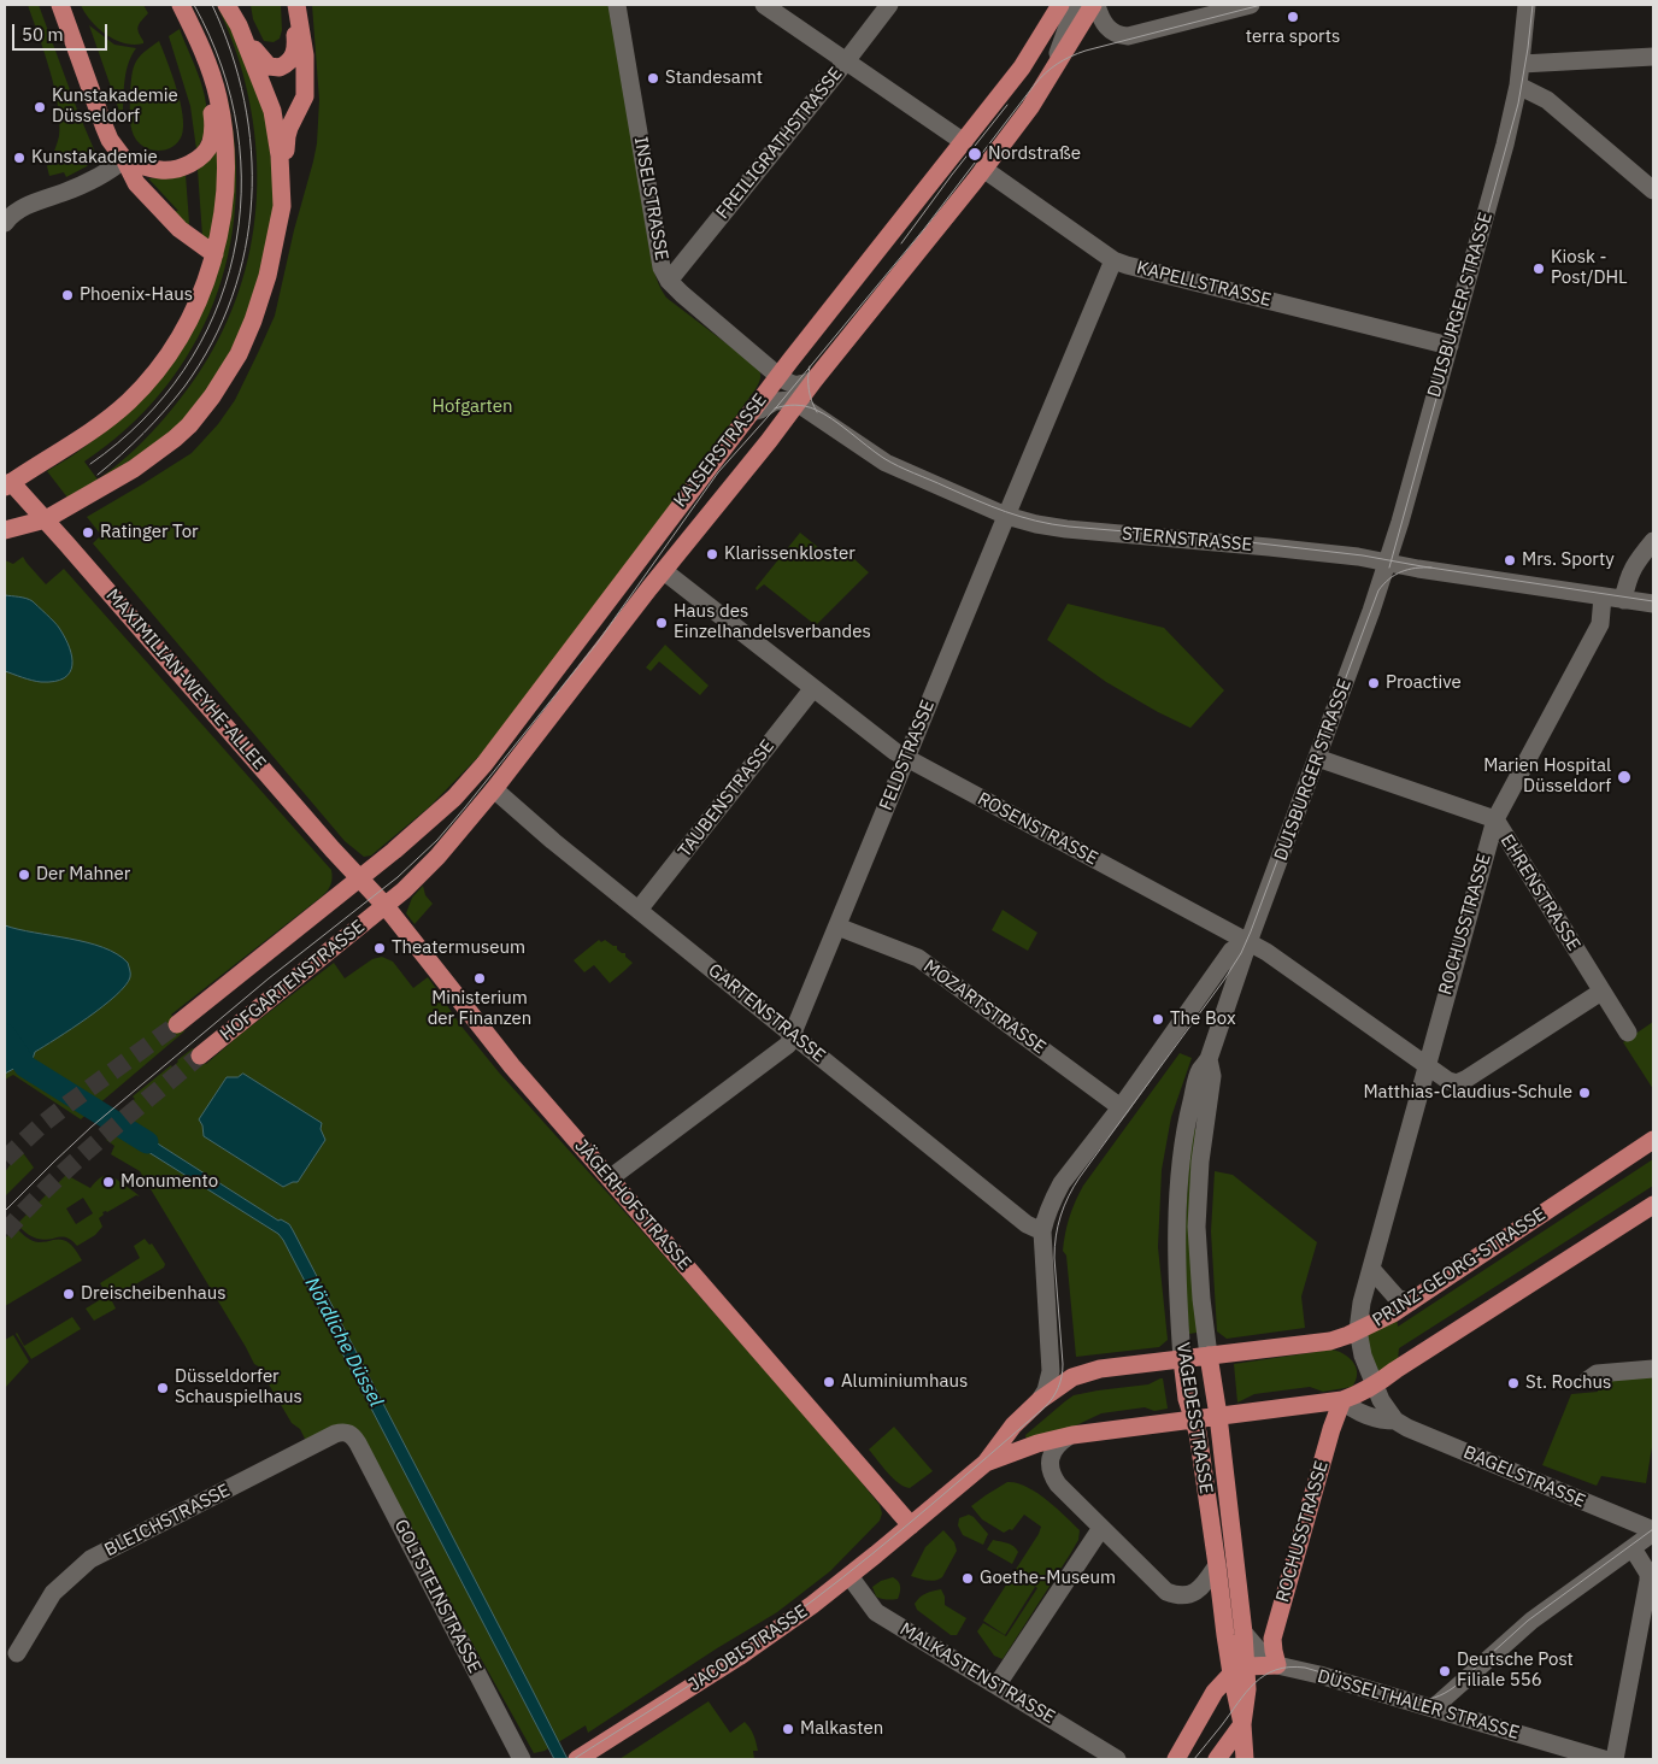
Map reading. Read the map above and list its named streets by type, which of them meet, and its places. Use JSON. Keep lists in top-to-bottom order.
{
  "streets": {
    "main road": [
      "KAISERSTRASSE",
      "MAXIMILIAN-WEYHE-ALLEE",
      "ROCHUSSTRASSE",
      "HOFGARTENSTRASSE",
      "JÄGERHOFSTRASSE",
      "PRINZ-GEORG-STRASSE",
      "VAGEDESSTRASSE",
      "JACOBISTRASSE",
      "DÜSSELTHALER STRASSE"
    ],
    "street": [
      "FREILIGRATHSTRASSE",
      "INSELSTRASSE",
      "KAPELLSTRASSE",
      "DUISBURGER STRASSE",
      "STERNSTRASSE",
      "FELDSTRASSE",
      "TAUBENSTRASSE",
      "ROSENSTRASSE",
      "EHRENSTRASSE",
      "MOZARTSTRASSE",
      "GARTENSTRASSE",
      "BAGELSTRASSE",
      "BLEICHSTRASSE",
      "GOLTSTEINSTRASSE",
      "MALKASTENSTRASSE"
    ]
  },
  "crossings": [
    ["FREILIGRATHSTRASSE", "INSELSTRASSE"],
    ["INSELSTRASSE", "KAISERSTRASSE"],
    ["KAPELLSTRASSE", "DUISBURGER STRASSE"],
    ["KAPELLSTRASSE", "KAISERSTRASSE"],
    ["KAPELLSTRASSE", "FELDSTRASSE"],
    ["DUISBURGER STRASSE", "STERNSTRASSE"],
    ["DUISBURGER STRASSE", "ROSENSTRASSE"],
    ["DUISBURGER STRASSE", "EHRENSTRASSE"],
    ["DUISBURGER STRASSE", "VAGEDESSTRASSE"],
    ["KAISERSTRASSE", "STERNSTRASSE"],
    ["KAISERSTRASSE", "MAXIMILIAN-WEYHE-ALLEE"],
    ["KAISERSTRASSE", "ROSENSTRASSE"],
    ["KAISERSTRASSE", "HOFGARTENSTRASSE"],
    ["KAISERSTRASSE", "GARTENSTRASSE"],
    ["KAISERSTRASSE", "JÄGERHOFSTRASSE"],
    ["STERNSTRASSE", "FELDSTRASSE"],
    ["STERNSTRASSE", "ROCHUSSTRASSE"],
    ["MAXIMILIAN-WEYHE-ALLEE", "HOFGARTENSTRASSE"],
    ["MAXIMILIAN-WEYHE-ALLEE", "JÄGERHOFSTRASSE"],
    ["FELDSTRASSE", "ROSENSTRASSE"],
    ["FELDSTRASSE", "MOZARTSTRASSE"],
    ["FELDSTRASSE", "GARTENSTRASSE"],
    ["FELDSTRASSE", "JÄGERHOFSTRASSE"],
    ["TAUBENSTRASSE", "ROSENSTRASSE"],
    ["TAUBENSTRASSE", "GARTENSTRASSE"],
    ["ROSENSTRASSE", "EHRENSTRASSE"],
    ["ROSENSTRASSE", "ROCHUSSTRASSE"],
    ["ROSENSTRASSE", "VAGEDESSTRASSE"],
    ["EHRENSTRASSE", "ROCHUSSTRASSE"],
    ["ROCHUSSTRASSE", "PRINZ-GEORG-STRASSE"],
    ["ROCHUSSTRASSE", "BAGELSTRASSE"],
    ["ROCHUSSTRASSE", "DÜSSELTHALER STRASSE"],
    ["HOFGARTENSTRASSE", "JÄGERHOFSTRASSE"],
    ["JÄGERHOFSTRASSE", "JACOBISTRASSE"],
    ["PRINZ-GEORG-STRASSE", "VAGEDESSTRASSE"],
    ["VAGEDESSTRASSE", "DÜSSELTHALER STRASSE"],
    ["BLEICHSTRASSE", "GOLTSTEINSTRASSE"],
    ["JACOBISTRASSE", "MALKASTENSTRASSE"]
  ],
  "water": ["Nördliche Düssel"],
  "parks": ["Hofgarten"],
  "places": [
    "terra sports",
    "Standesamt",
    "Kunstakademie Düsseldorf",
    "Nordstraße",
    "Kunstakademie",
    "Kiosk - Post/DHL",
    "Phoenix-Haus",
    "Ratinger Tor",
    "Klarissenkloster",
    "Mrs. Sporty",
    "Haus des Einzelhandelsverbandes",
    "Proactive",
    "Marien Hospital Düsseldorf",
    "Der Mahner",
    "Theatermuseum",
    "Ministerium der Finanzen",
    "The Box",
    "Matthias-Claudius-Schule",
    "Monumento",
    "Dreischeibenhaus",
    "Aluminiumhaus",
    "St. Rochus",
    "Düsseldorfer Schauspielhaus",
    "Goethe-Museum",
    "Deutsche Post Filiale 556",
    "Malkasten"
  ],
  "scale_bar": "50 m"
}
